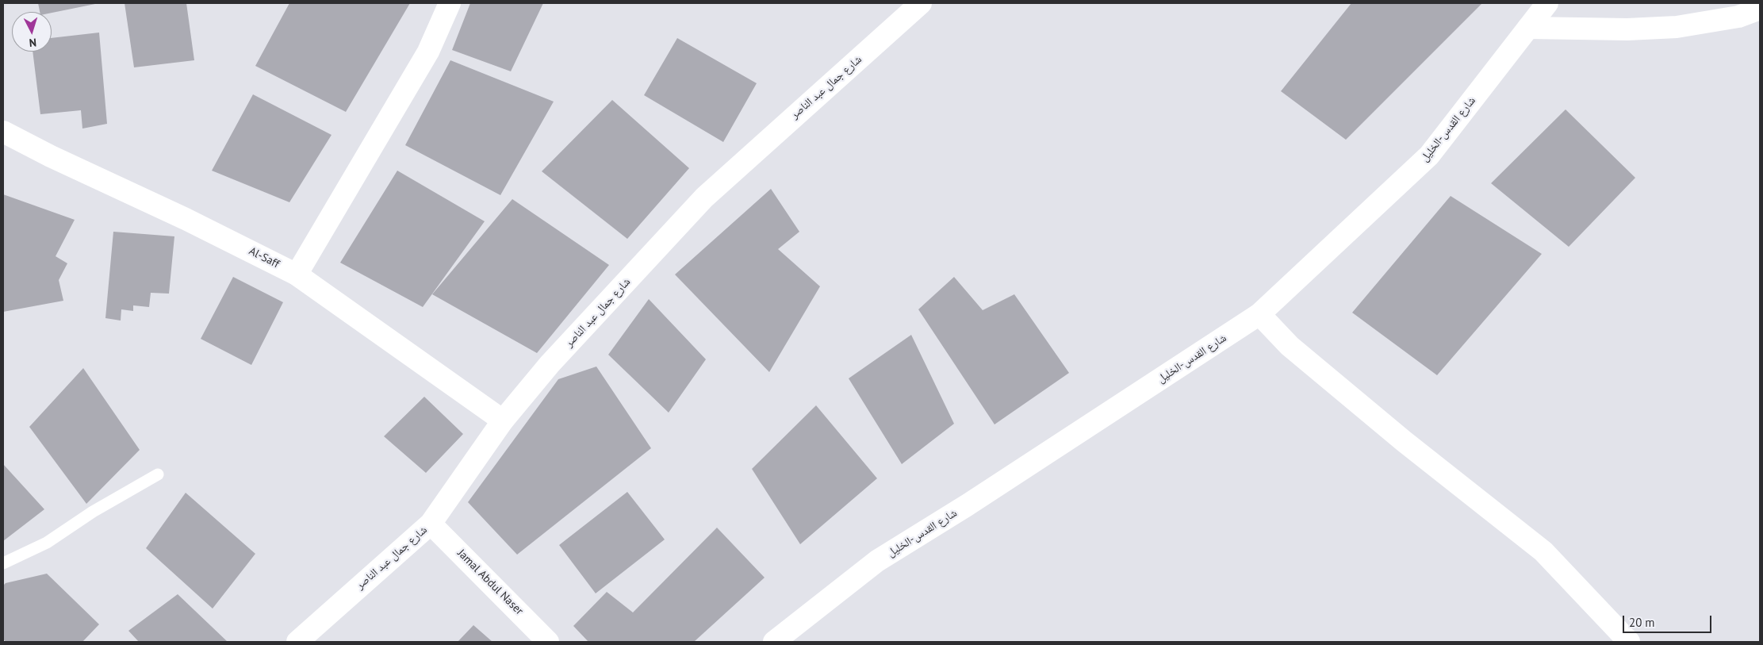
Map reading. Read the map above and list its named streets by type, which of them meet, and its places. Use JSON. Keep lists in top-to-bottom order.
{
  "streets": {
    "street": [
      "شارع جمال عبد الناصر",
      "شارع القدس-الخليل",
      "Al-Saff",
      "Jamal Abdul Naser"
    ]
  },
  "crossings": [
    ["شارع جمال عبد الناصر", "Al-Saff"],
    ["شارع جمال عبد الناصر", "Jamal Abdul Naser"]
  ],
  "scale_bar": "20 m",
  "north": "bottom"
}
